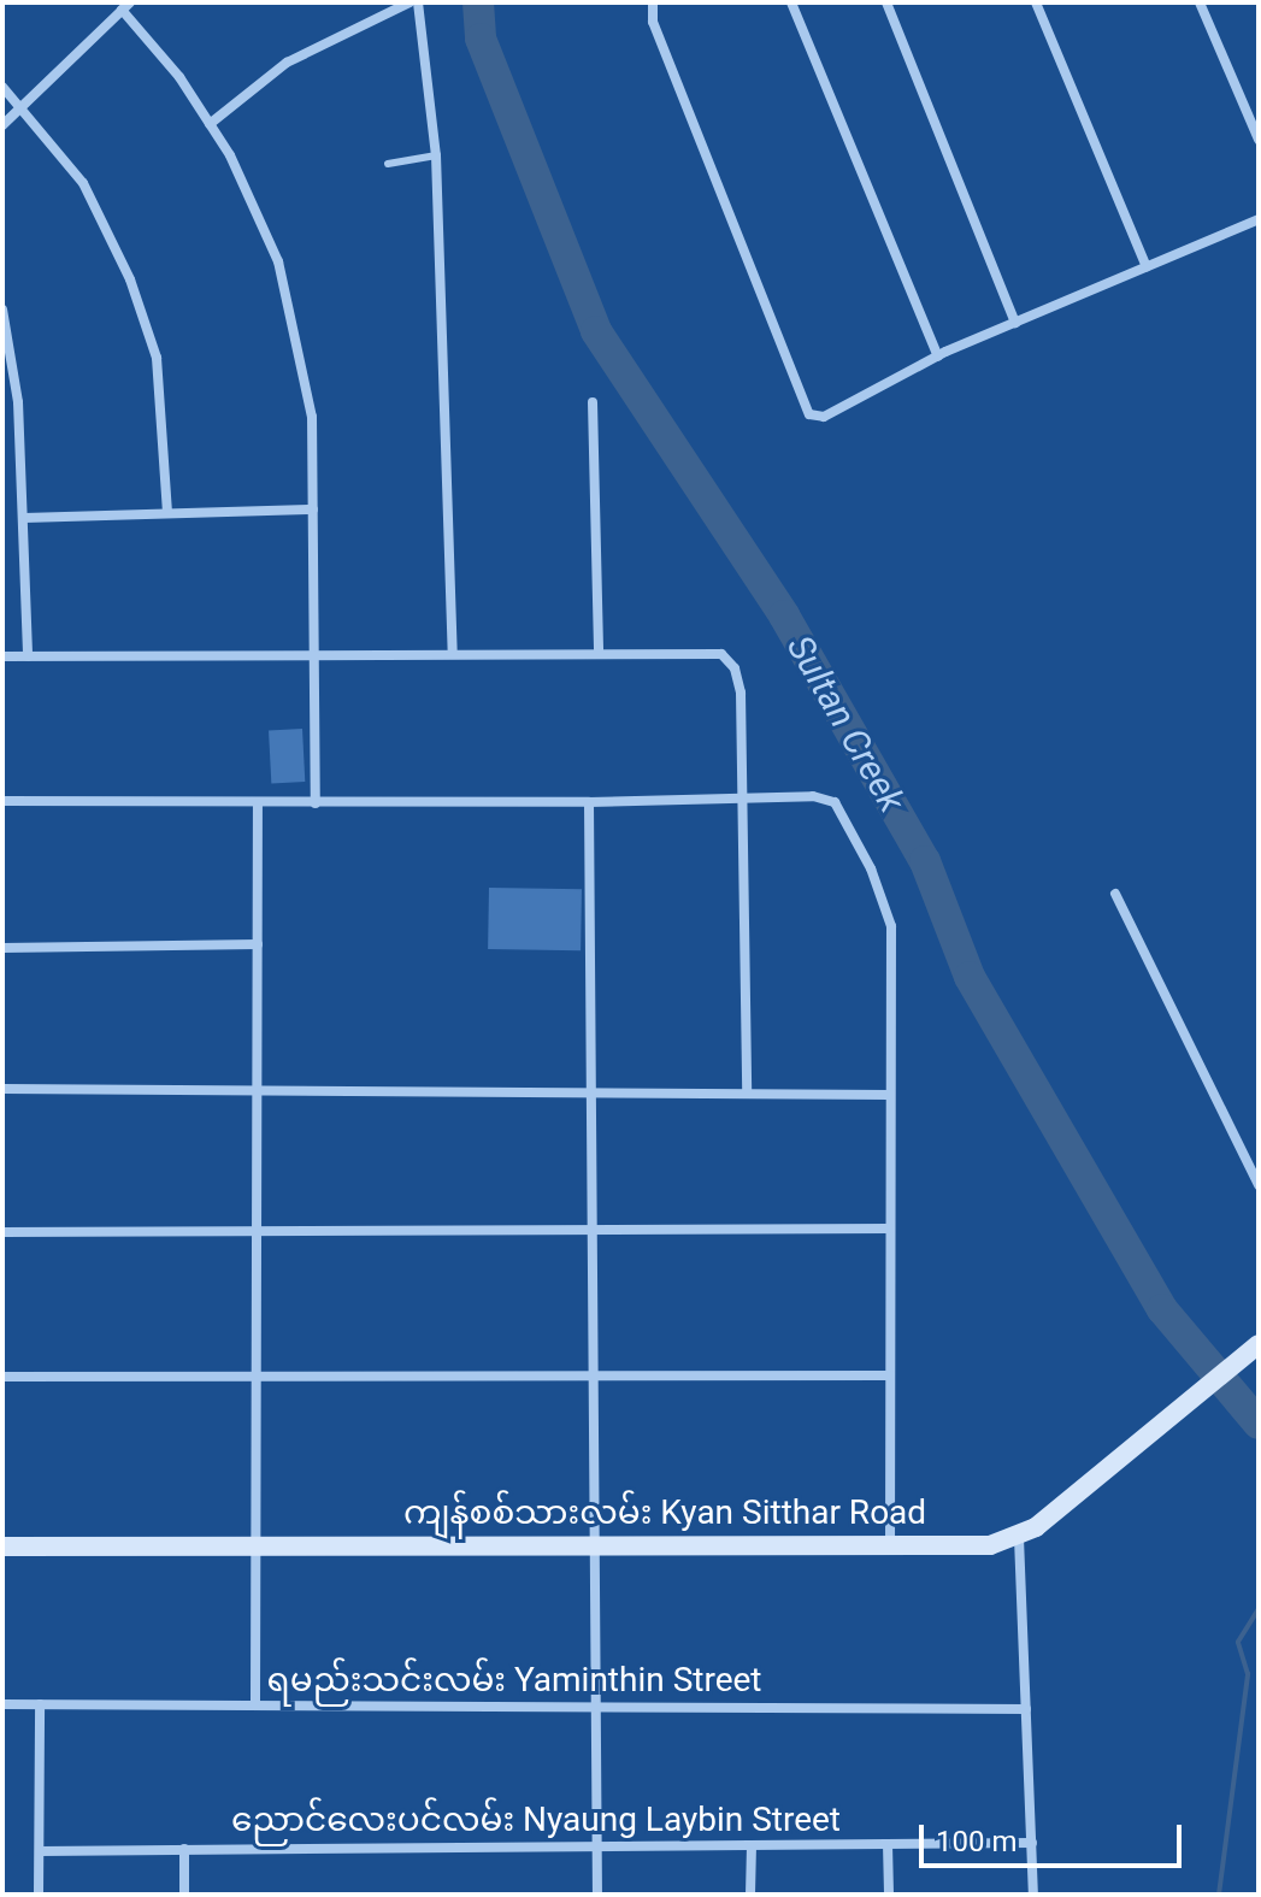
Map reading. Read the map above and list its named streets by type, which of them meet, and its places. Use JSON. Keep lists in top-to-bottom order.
{
  "streets": {
    "main road": ["ကျန်စစ်သားလမ်း Kyan Sitthar Road"],
    "street": ["ရမည်းသင်းလမ်း Yaminthin Street", "ညောင်လေးပင်လမ်း Nyaung Laybin Street"]
  },
  "water": ["Sultan Creek"],
  "scale_bar": "100 m"
}
